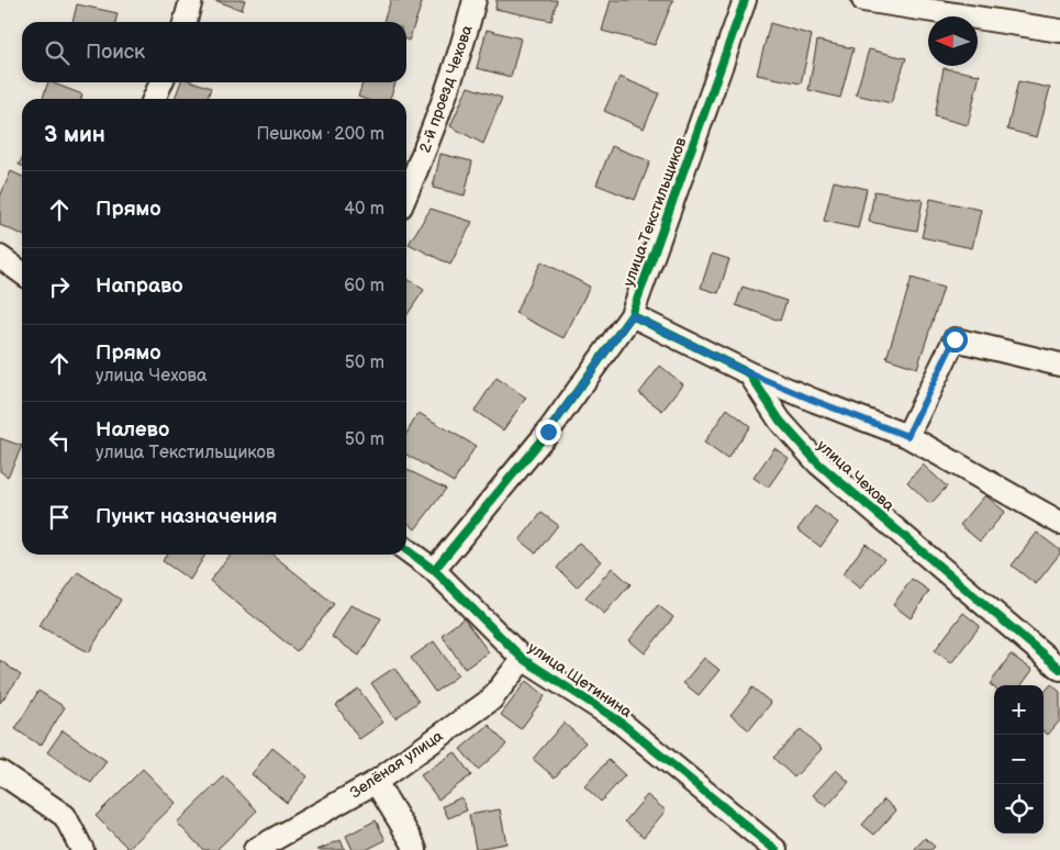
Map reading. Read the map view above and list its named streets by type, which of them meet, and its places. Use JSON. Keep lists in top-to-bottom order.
{
  "streets": {
    "street": [
      "2-й проезд Чехова",
      "улица Текстильщиков",
      "улица Чехова",
      "улица Щетинина",
      "Зелёная улица"
    ]
  },
  "crossings": [
    ["улица Текстильщиков", "улица Щетинина"],
    ["улица Щетинина", "Зелёная улица"]
  ],
  "north": "left",
  "page": {
    "search": "Поиск",
    "heading": ["3 мин", "Пешком · 200 m"],
    "list": [
      ["Прямо", "40 m"],
      ["Направо", "60 m"],
      ["Прямо", "улица Чехова", "50 m"],
      ["Налево", "улица Текстильщиков", "50 m"],
      "Пункт назначения"
    ],
    "map_buttons": ["+", "−"]
  }
}
